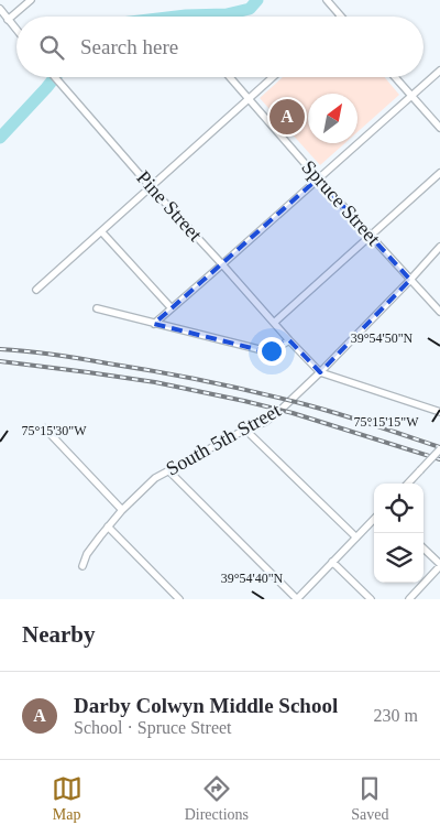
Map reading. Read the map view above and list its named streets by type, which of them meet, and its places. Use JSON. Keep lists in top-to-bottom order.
{
  "streets": {
    "street": ["Spruce Street", "Pine Street", "South 5th Street"]
  },
  "crossings": [
    ["Spruce Street", "South 5th Street"],
    ["Pine Street", "South 5th Street"]
  ],
  "north": "top right",
  "page": {
    "search": "Search here",
    "pins": "A",
    "heading": "Nearby",
    "list": [
      {
        "mark": "A",
        "name": "Darby Colwyn Middle School",
        "note": "School · Spruce Street",
        "value": "230 m"
      }
    ],
    "nav": ["Map", "Directions", "Saved"]
  },
  "coordinates": [
    "39°54'50\"N",
    "75°15'15\"W",
    "75°15'30\"W",
    "39°54'40\"N"
  ]
}
